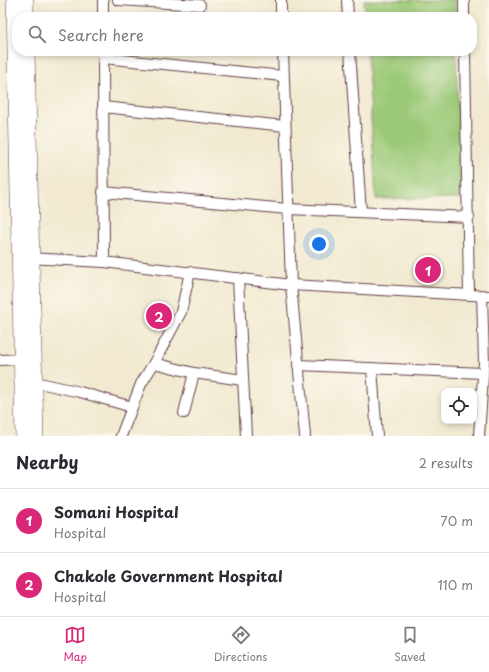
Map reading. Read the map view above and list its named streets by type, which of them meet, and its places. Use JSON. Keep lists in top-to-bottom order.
{
  "page": {
    "search": "Search here",
    "pins": ["1", "2"],
    "heading": ["Nearby", "2 results"],
    "list": [
      {
        "mark": "1",
        "name": "Somani Hospital",
        "note": "Hospital",
        "value": "70 m"
      },
      {
        "mark": "2",
        "name": "Chakole Government Hospital",
        "note": "Hospital",
        "value": "110 m"
      }
    ],
    "nav": ["Map", "Directions", "Saved"]
  }
}
